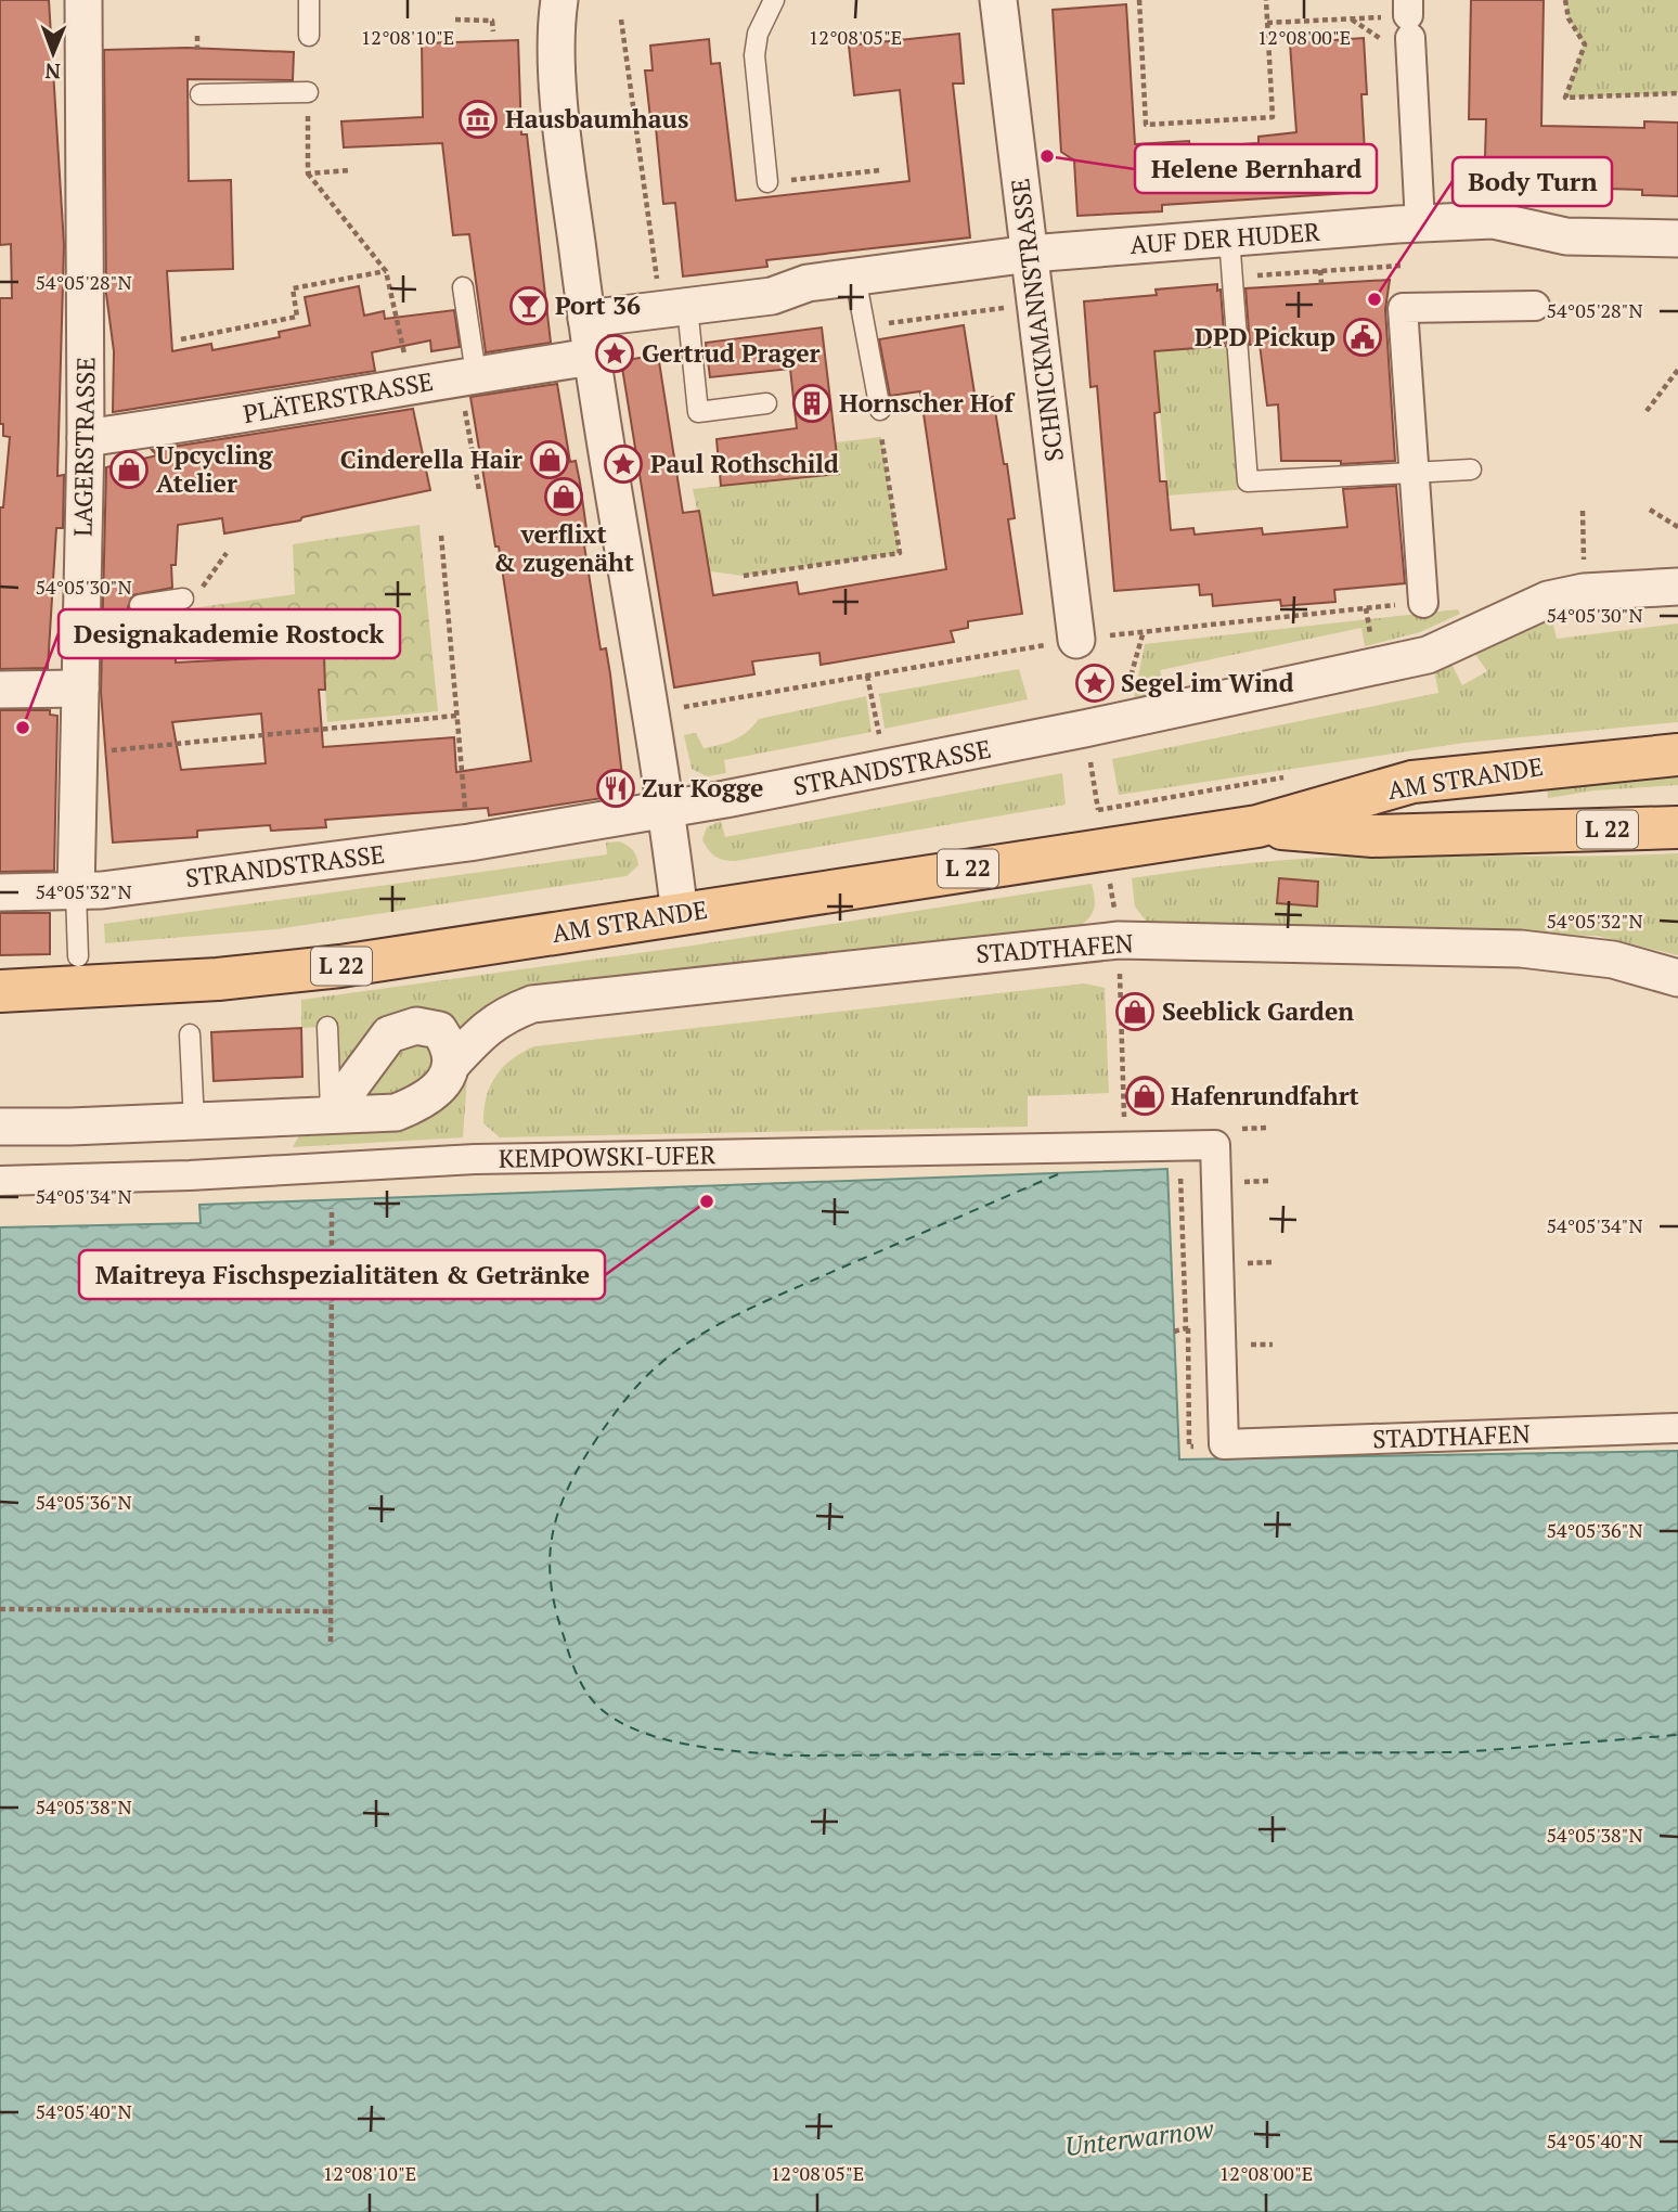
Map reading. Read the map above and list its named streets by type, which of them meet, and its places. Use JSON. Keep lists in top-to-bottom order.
{
  "streets": {
    "main road": ["AM STRANDE", "L 22"],
    "street": [
      "AUF DER HUDER",
      "SCHNICKMANNSTRASSE",
      "PLÄTERSTRASSE",
      "LAGERSTRASSE",
      "STRANDSTRASSE",
      "STADTHAFEN",
      "KEMPOWSKI-UFER"
    ]
  },
  "crossings": [
    ["AUF DER HUDER", "SCHNICKMANNSTRASSE"],
    ["PLÄTERSTRASSE", "LAGERSTRASSE"],
    ["LAGERSTRASSE", "STRANDSTRASSE"],
    ["STADTHAFEN", "KEMPOWSKI-UFER"]
  ],
  "water": ["Unterwarnow"],
  "places": {
    "museum": ["Hausbaumhaus"],
    "other": [
      "Helene Bernhard",
      "Body Turn",
      "Designakademie Rostock",
      "Maitreya Fischspezialitäten & Getränke"
    ],
    "bar": ["Port 36"],
    "public building": ["DPD Pickup"],
    "place": ["Gertrud Prager", "Paul Rothschild", "Segel im Wind"],
    "building": ["Hornscher Hof"],
    "shop": [
      "Cinderella Hair",
      "Upcycling Atelier",
      "verflixt & zugenäht",
      "Seeblick Garden",
      "Hafenrundfahrt"
    ],
    "restaurant": ["Zur Kogge"]
  },
  "north": "bottom",
  "coordinates": [
    "12°08'10\"E",
    "12°08'05\"E",
    "12°08'00\"E",
    "54°05'28\"N",
    "54°05'30\"N",
    "54°05'32\"N",
    "54°05'34\"N",
    "54°05'36\"N",
    "54°05'38\"N",
    "54°05'40\"N"
  ]
}
